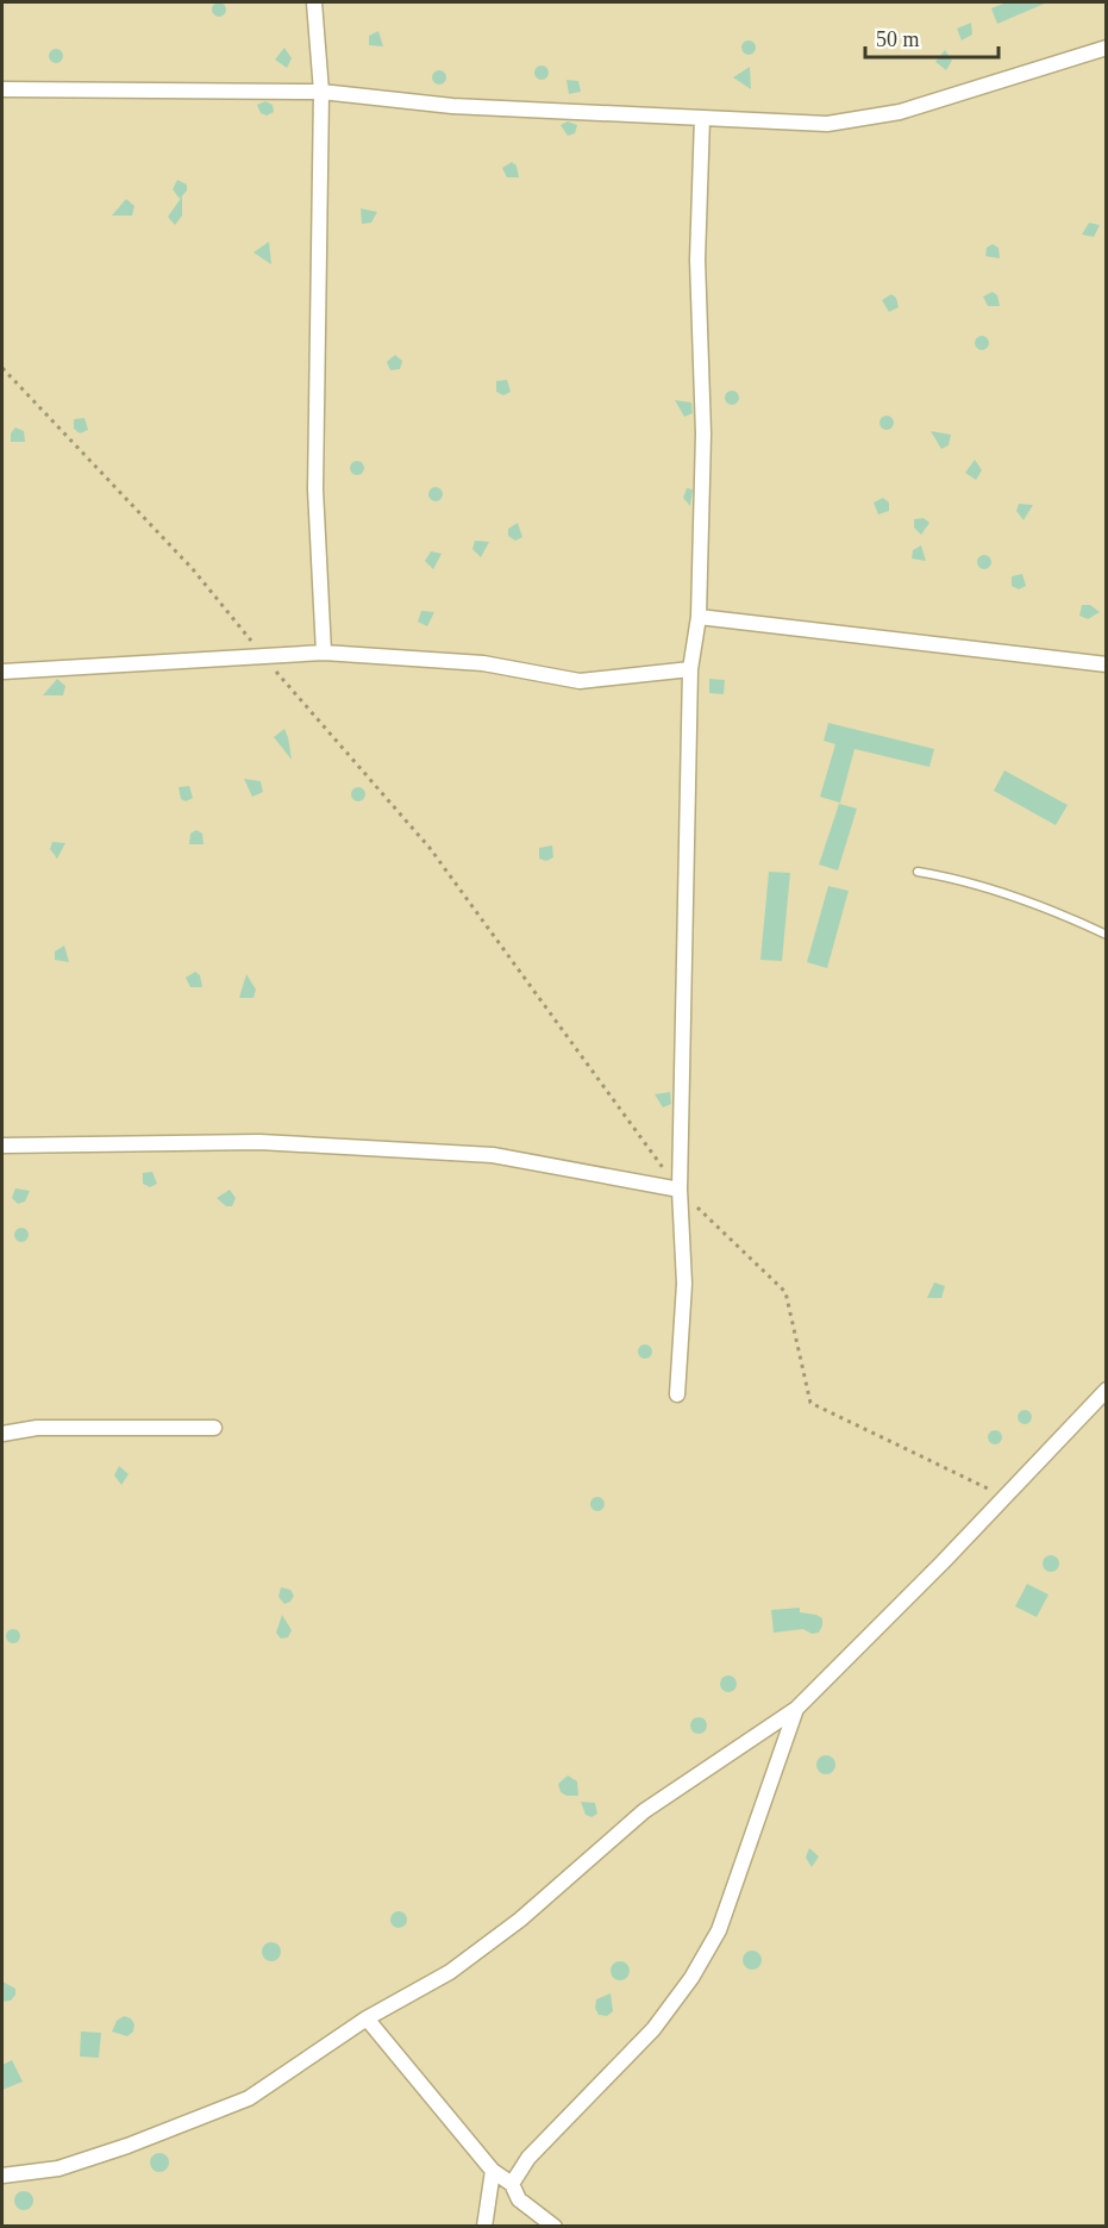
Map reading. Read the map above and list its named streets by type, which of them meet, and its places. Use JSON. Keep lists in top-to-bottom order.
{
  "scale_bar": "50 m"
}
